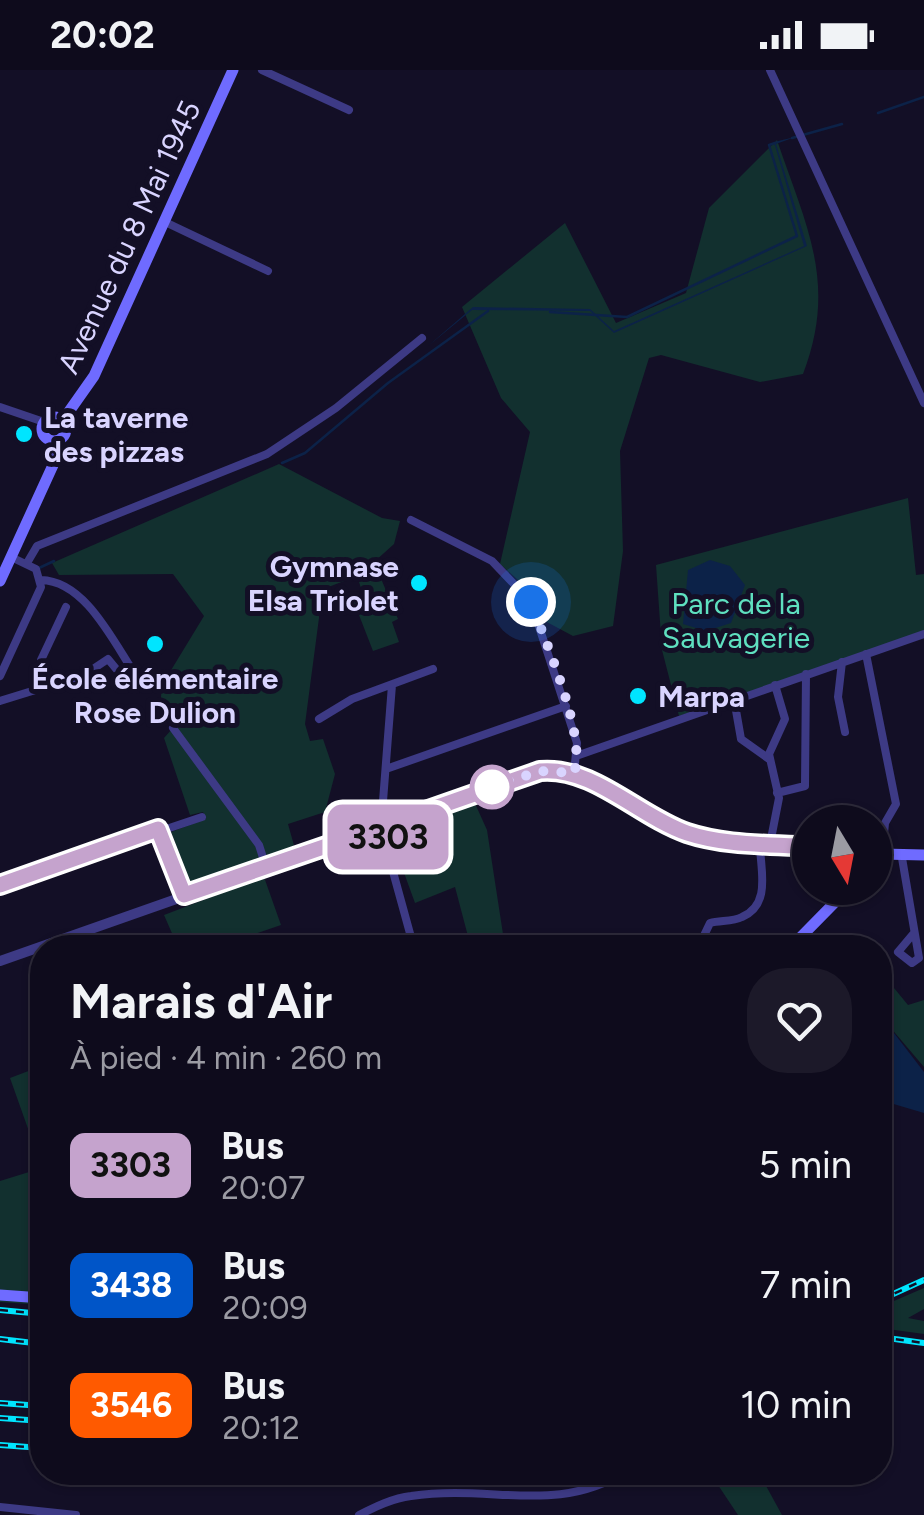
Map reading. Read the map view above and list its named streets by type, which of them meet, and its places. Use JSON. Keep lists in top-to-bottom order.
{
  "streets": {
    "main road": ["Avenue du 8 Mai 1945"]
  },
  "parks": ["Parc de la Sauvagerie"],
  "places": [
    "La taverne des pizzas",
    "Gymnase Elsa Triolet",
    "École élémentaire Rose Dulion",
    "Marpa"
  ],
  "lines": ["bus line 3303"],
  "north": "bottom",
  "page": {
    "status": "20:02",
    "on_map": "3303",
    "heading": ["Marais d'Air", "À pied · 4 min · 260 m"],
    "list": [
      {
        "mark": "3303",
        "name": "Bus",
        "note": "20:07",
        "value": "5 min"
      },
      {
        "mark": "3438",
        "name": "Bus",
        "note": "20:09",
        "value": "7 min"
      },
      {
        "mark": "3546",
        "name": "Bus",
        "note": "20:12",
        "value": "10 min"
      }
    ]
  }
}
